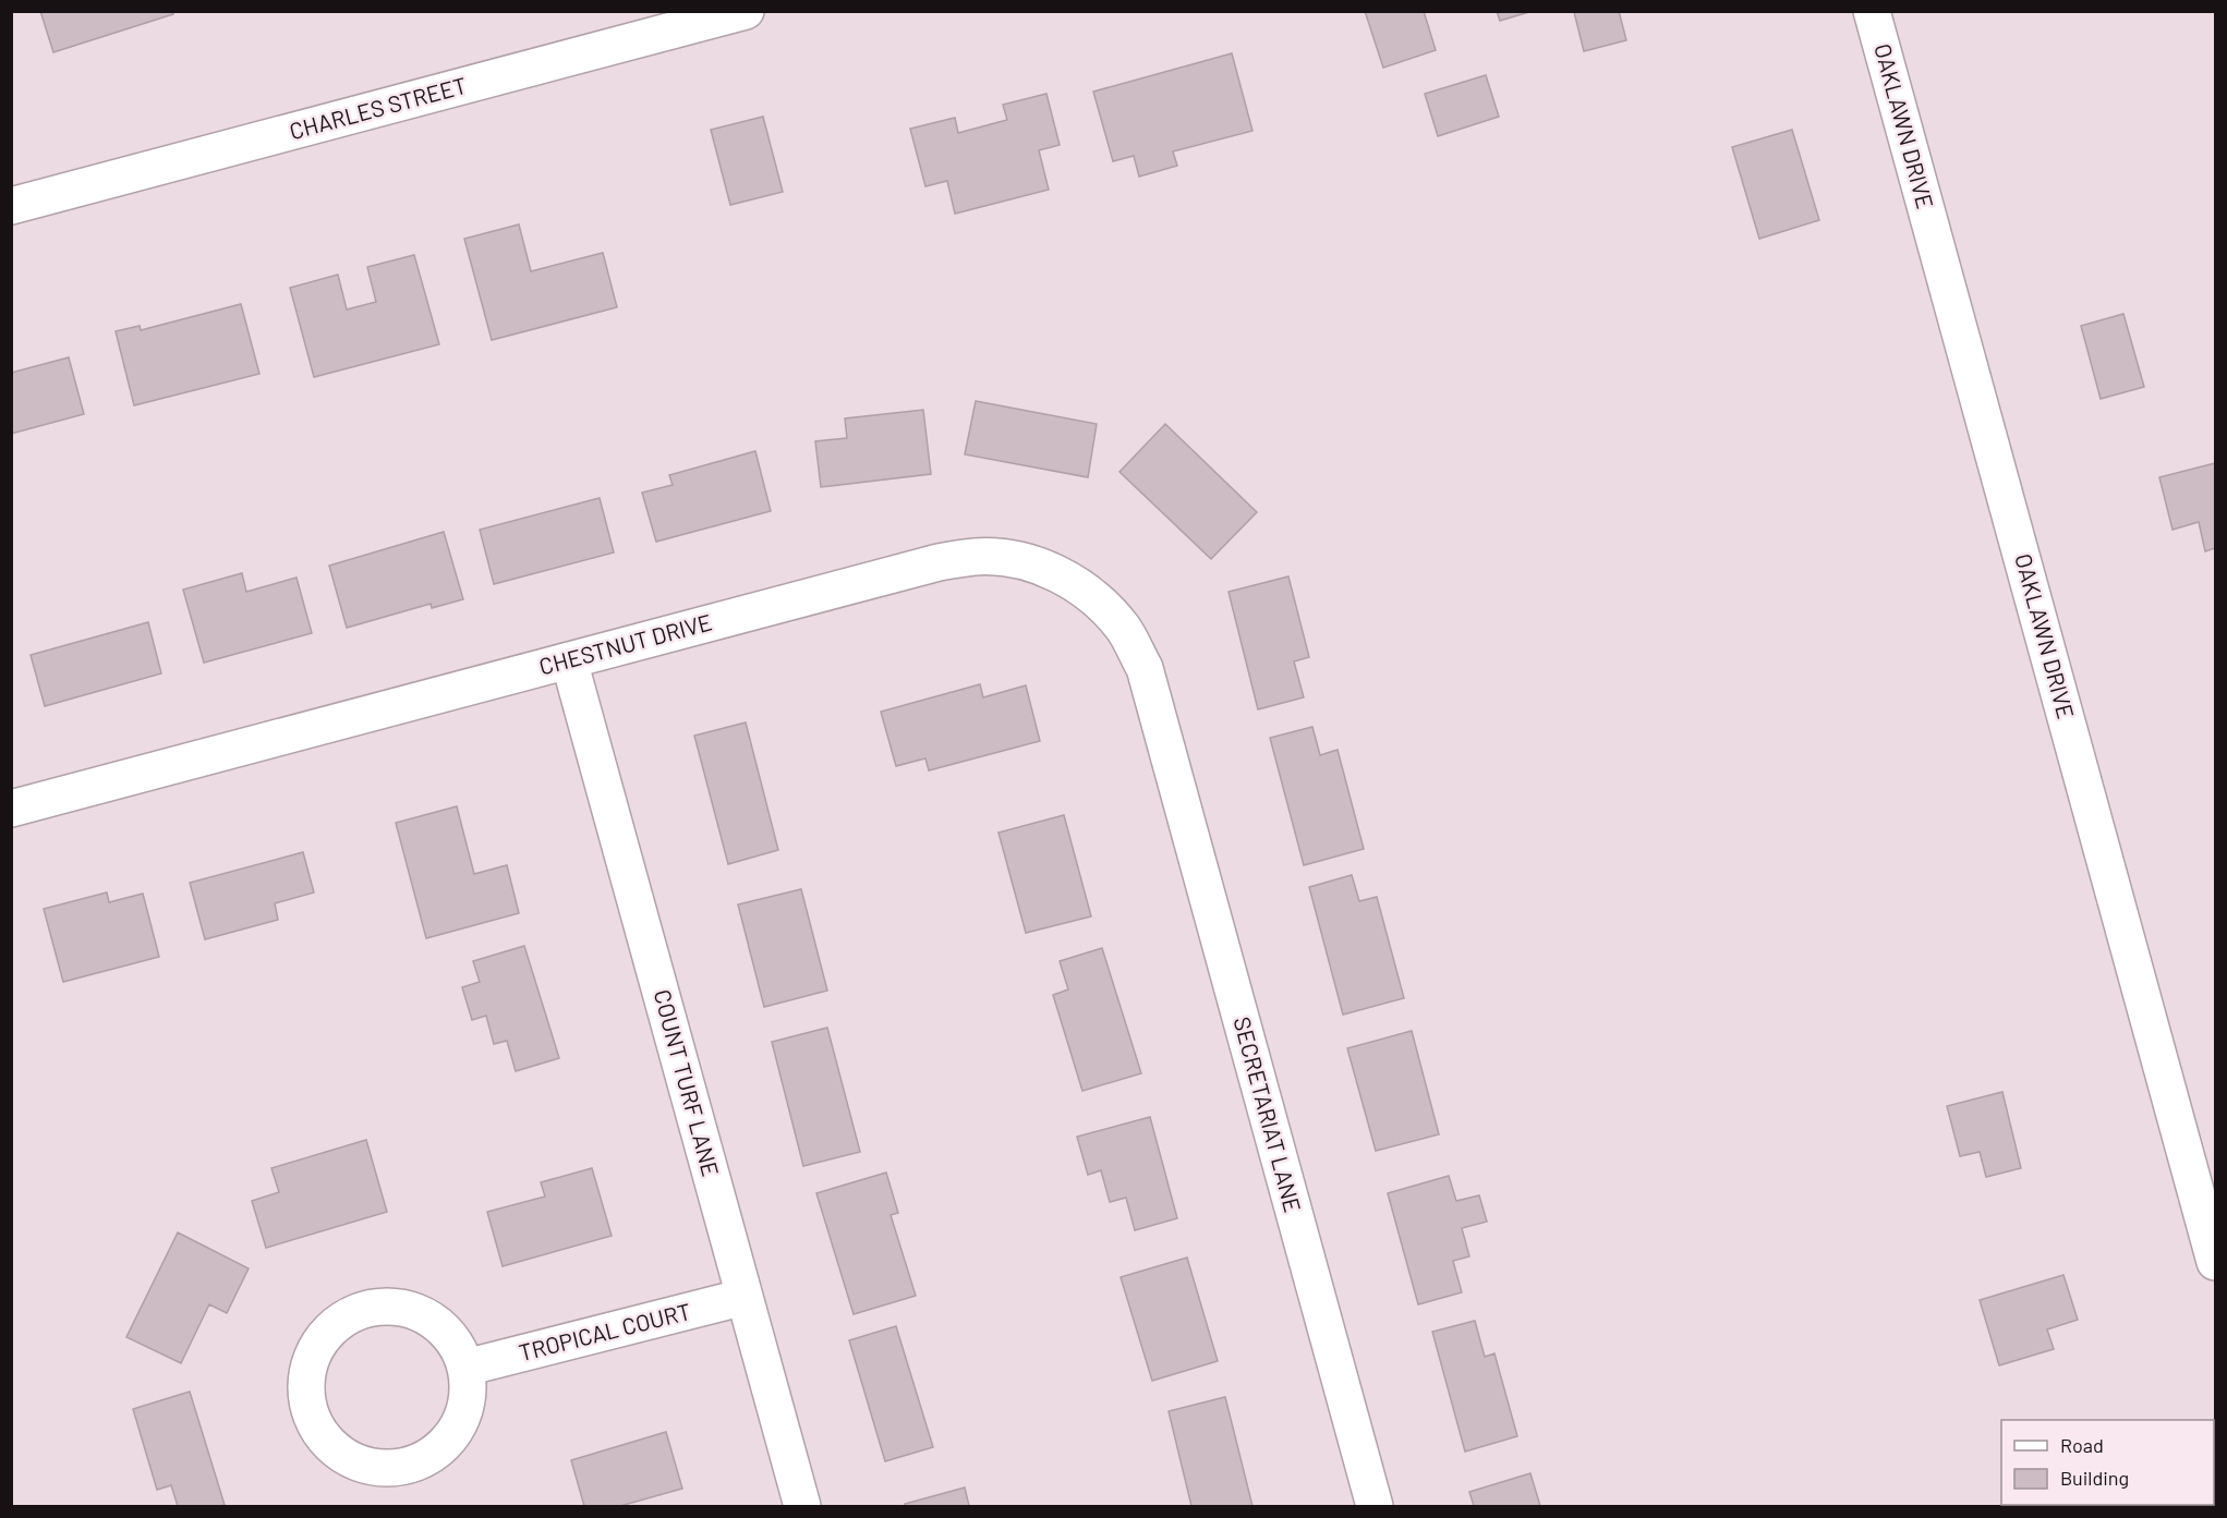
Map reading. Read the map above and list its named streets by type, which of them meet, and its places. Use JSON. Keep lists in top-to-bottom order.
{
  "streets": {
    "street": [
      "CHARLES STREET",
      "OAKLAWN DRIVE",
      "CHESTNUT DRIVE",
      "COUNT TURF LANE",
      "SECRETARIAT LANE",
      "TROPICAL COURT"
    ]
  },
  "crossings": [
    ["CHESTNUT DRIVE", "COUNT TURF LANE"],
    ["CHESTNUT DRIVE", "SECRETARIAT LANE"],
    ["COUNT TURF LANE", "TROPICAL COURT"]
  ],
  "legend": ["Road", "Building"]
}
